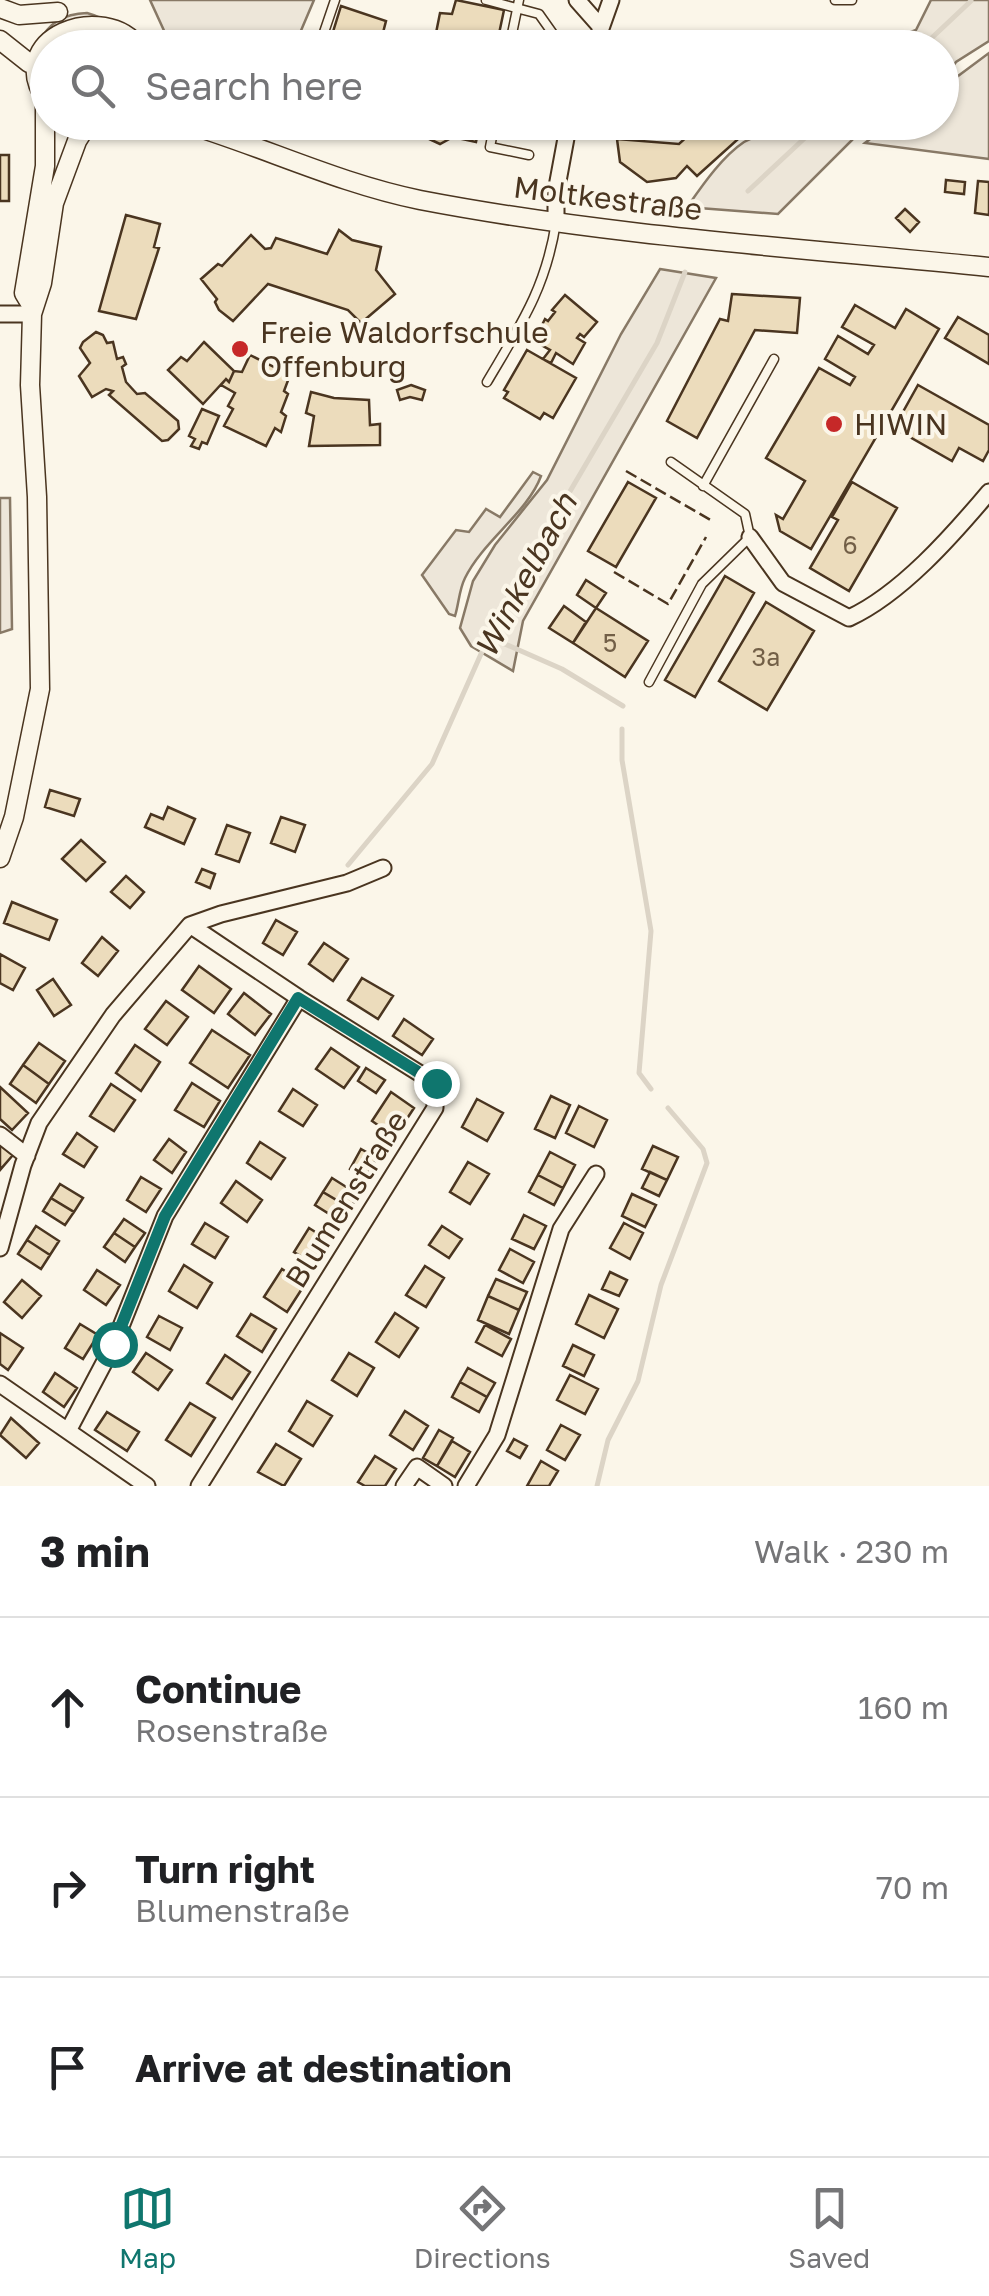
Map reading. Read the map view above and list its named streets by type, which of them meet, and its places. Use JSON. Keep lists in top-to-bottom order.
{
  "streets": {
    "street": ["Moltkestraße", "Blumenstraße"]
  },
  "water": ["Winkelbach"],
  "places": ["Freie Waldorfschule Offenburg", "HIWIN"],
  "house_numbers": ["6", "5", "3a"],
  "page": {
    "search": "Search here",
    "heading": ["3 min", "Walk · 230 m"],
    "list": [
      ["Continue", "Rosenstraße", "160 m"],
      ["Turn right", "Blumenstraße", "70 m"],
      "Arrive at destination"
    ],
    "nav": ["Map", "Directions", "Saved"]
  }
}
